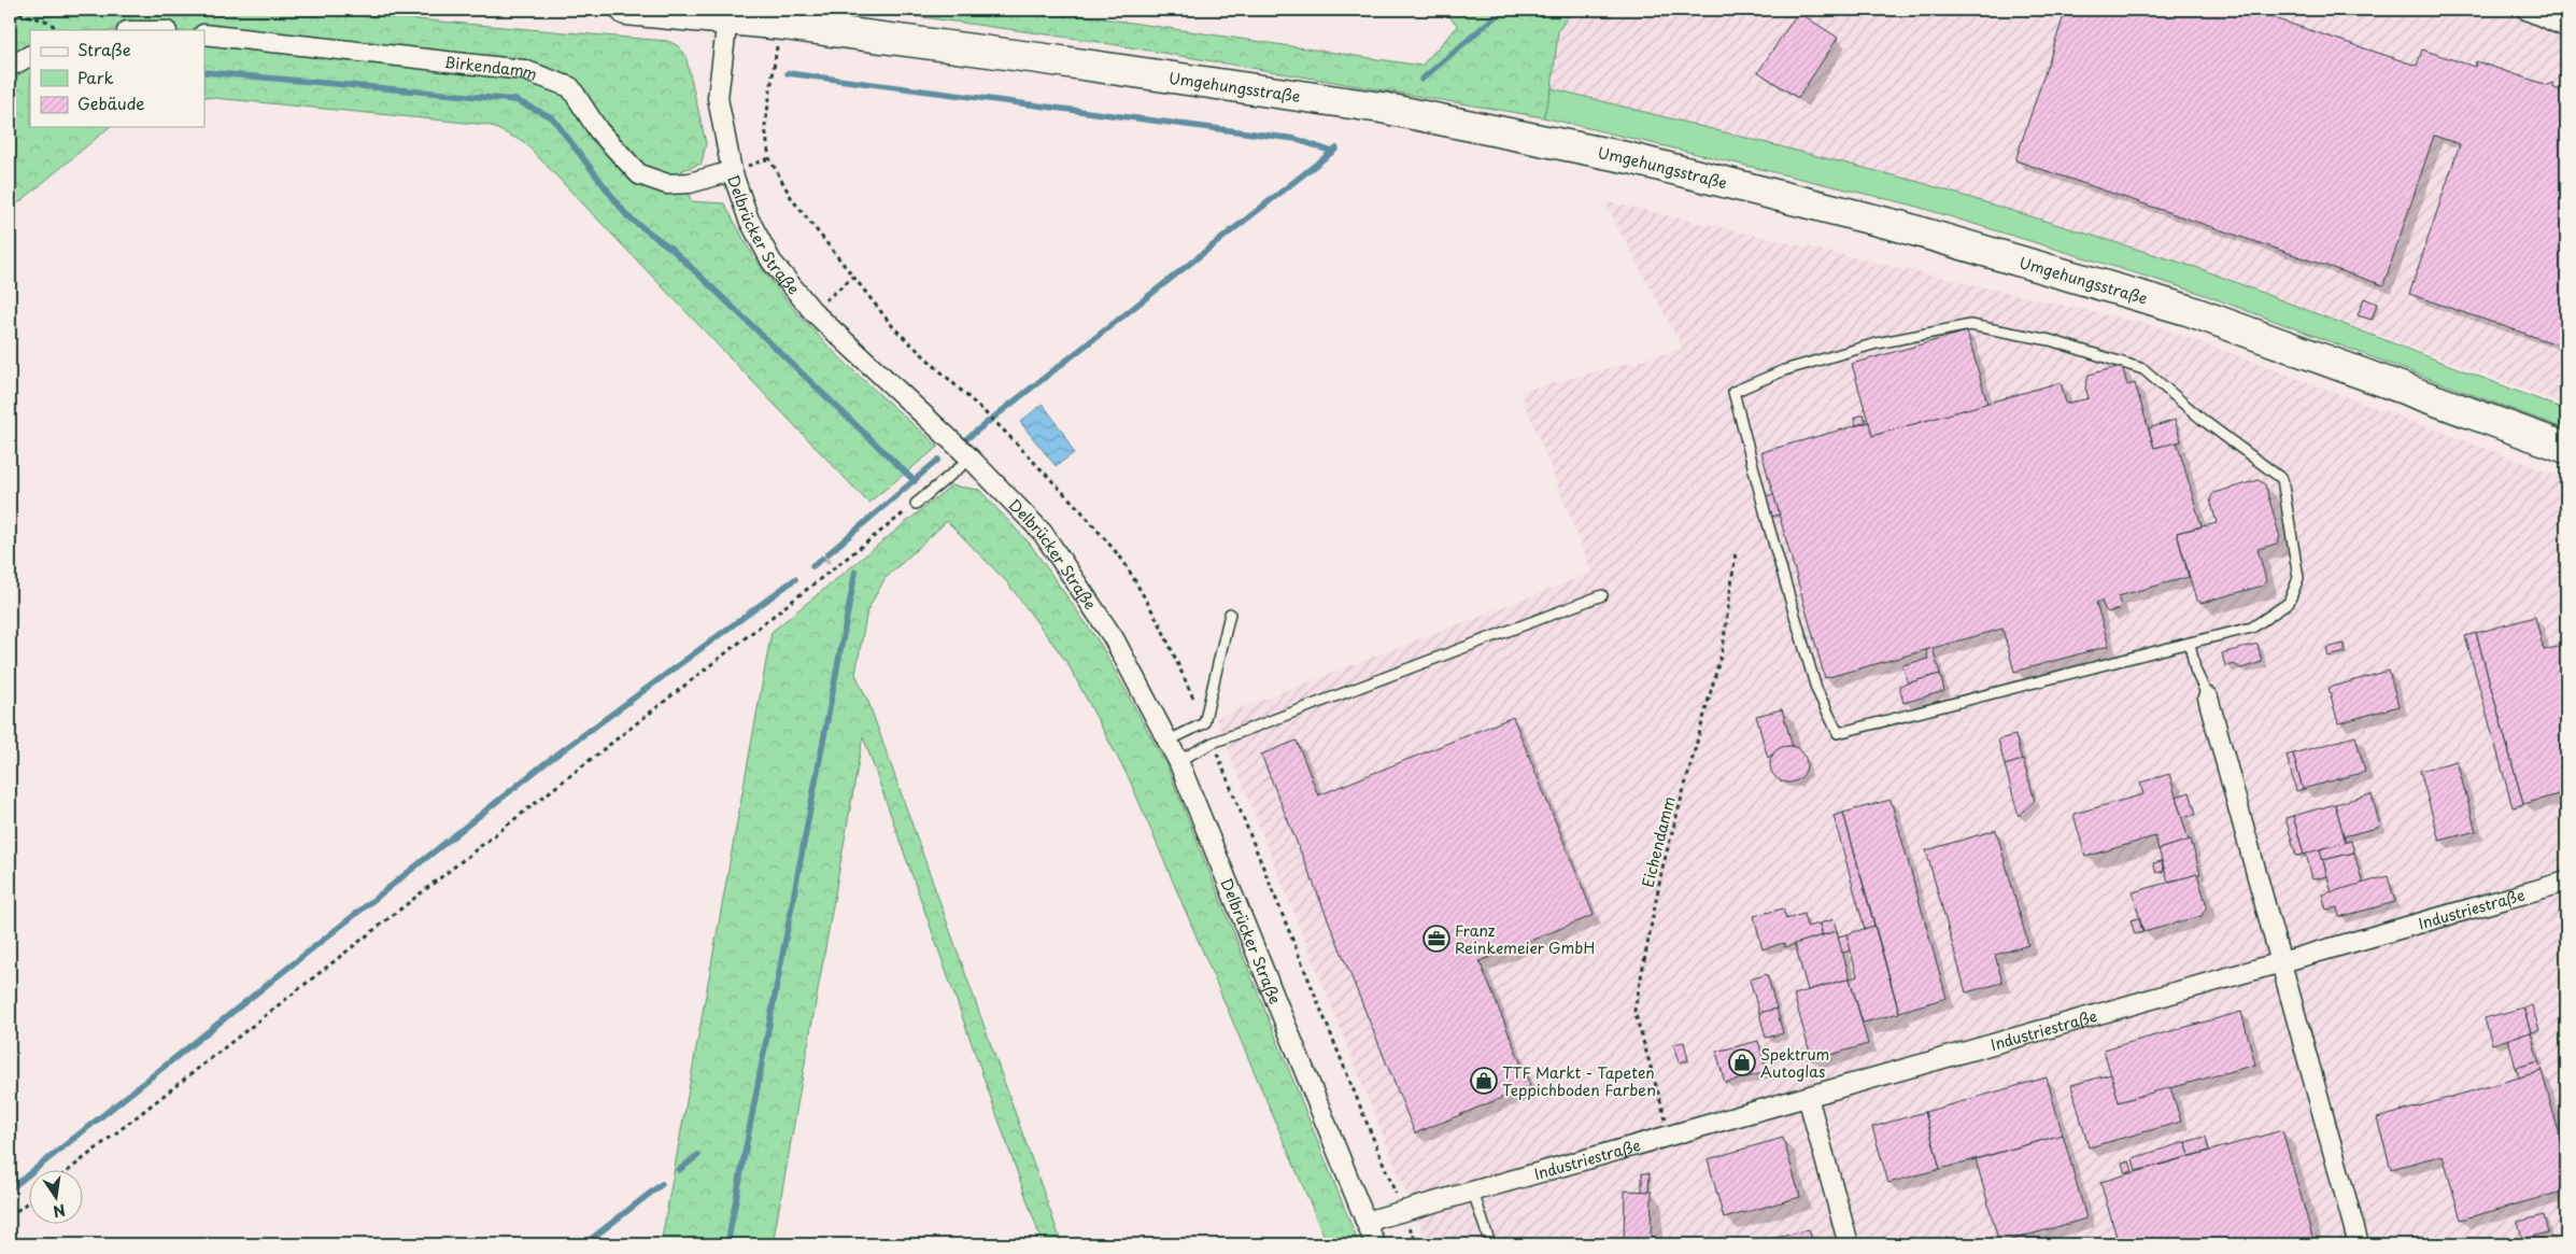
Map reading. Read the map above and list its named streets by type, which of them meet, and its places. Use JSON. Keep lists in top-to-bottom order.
{
  "streets": {
    "main road": ["Umgehungsstraße"],
    "street": ["Birkendamm", "Delbrücker Straße", "Industriestraße"],
    "path": ["Eichendamm"]
  },
  "crossings": [
    ["Birkendamm", "Delbrücker Straße"],
    ["Umgehungsstraße", "Delbrücker Straße"],
    ["Delbrücker Straße", "Industriestraße"],
    ["Eichendamm", "Industriestraße"]
  ],
  "places": {
    "office": ["Franz Reinkemeier GmbH"],
    "shop": ["Spektrum Autoglas", "TTF Markt - Tapeten Teppichboden Farben"]
  },
  "legend": ["Straße", "Park", "Gebäude"],
  "north": "bottom"
}
